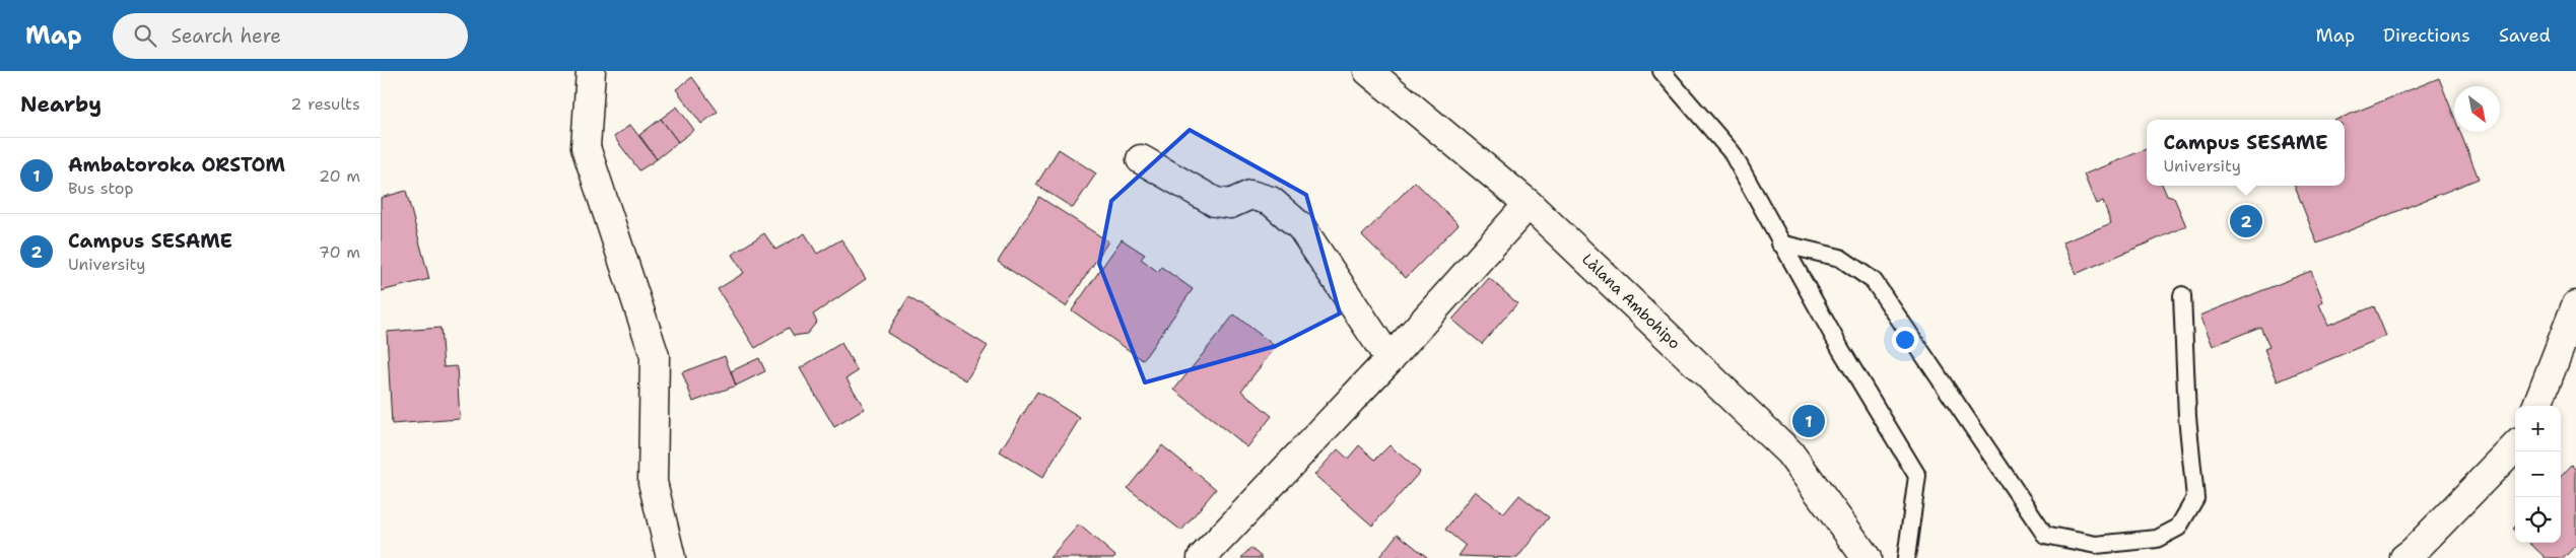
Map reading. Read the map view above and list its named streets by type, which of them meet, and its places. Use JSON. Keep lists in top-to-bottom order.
{
  "streets": {
    "street": ["Làlana Ambohipo"]
  },
  "north": "bottom right",
  "page": {
    "header": "Map",
    "search": "Search here",
    "nav": ["Map", "Directions", "Saved"],
    "heading": ["Nearby", "2 results"],
    "popup": ["Campus SESAME", "University"],
    "list": [
      {
        "mark": "1",
        "name": "Ambatoroka ORSTOM",
        "note": "Bus stop",
        "value": "20 m"
      },
      {
        "mark": "2",
        "name": "Campus SESAME",
        "note": "University",
        "value": "70 m"
      }
    ],
    "pins": ["2", "1"],
    "map_buttons": ["+", "−"]
  }
}
